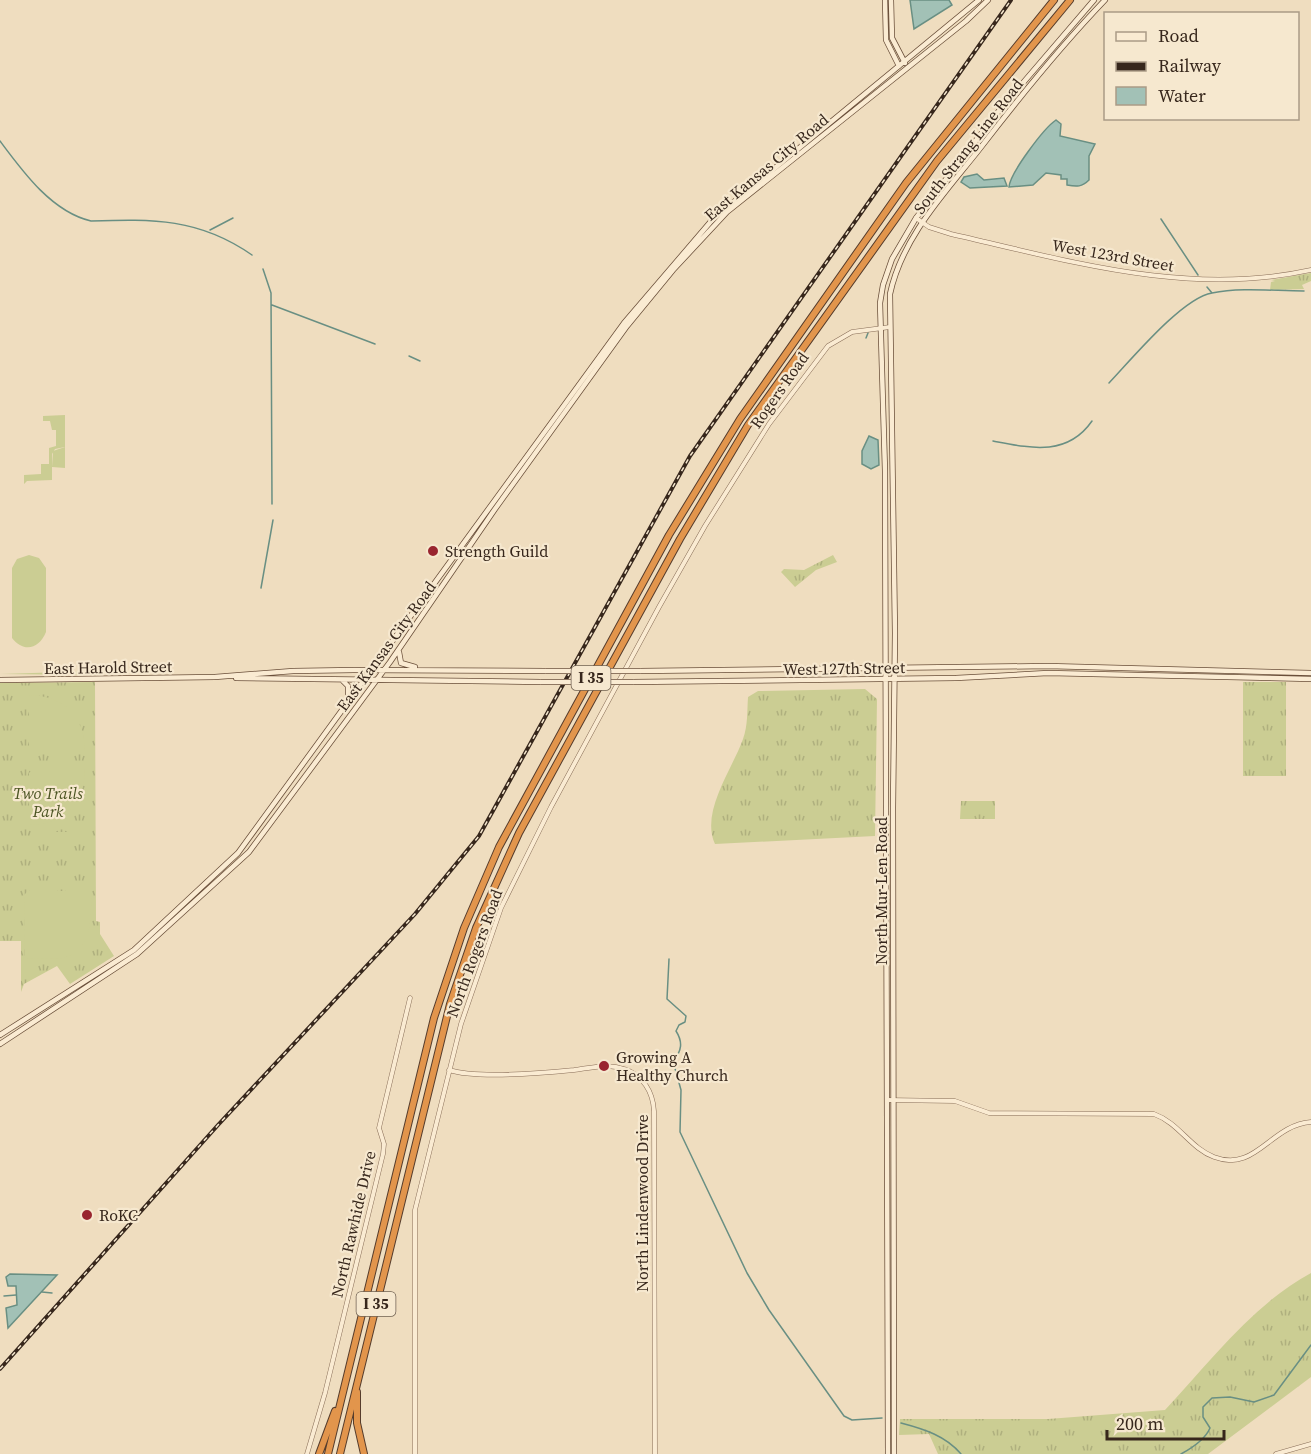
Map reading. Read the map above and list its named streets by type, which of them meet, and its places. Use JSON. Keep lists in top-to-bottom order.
{
  "streets": {
    "highway": ["I 35"],
    "main road": [
      "South Strang Line Road",
      "East Kansas City Road",
      "East Harold Street",
      "West 127th Street",
      "North Mur-Len Road"
    ],
    "street": [
      "West 123rd Street",
      "Rogers Road",
      "North Rogers Road",
      "North Lindenwood Drive",
      "North Rawhide Drive"
    ]
  },
  "crossings": [
    ["South Strang Line Road", "West 123rd Street"],
    ["South Strang Line Road", "Rogers Road"],
    ["South Strang Line Road", "North Mur-Len Road"],
    ["East Kansas City Road", "East Harold Street"],
    ["East Kansas City Road", "West 127th Street"],
    ["Rogers Road", "North Mur-Len Road"],
    ["Rogers Road", "North Rogers Road"],
    ["East Harold Street", "West 127th Street"],
    ["West 127th Street", "North Mur-Len Road"],
    ["North Rogers Road", "North Lindenwood Drive"]
  ],
  "parks": ["Two Trails Park"],
  "places": ["Strength Guild", "Growing A Healthy Church", "RoKC"],
  "legend": ["Road", "Railway", "Water"],
  "scale_bar": "200 m"
}
